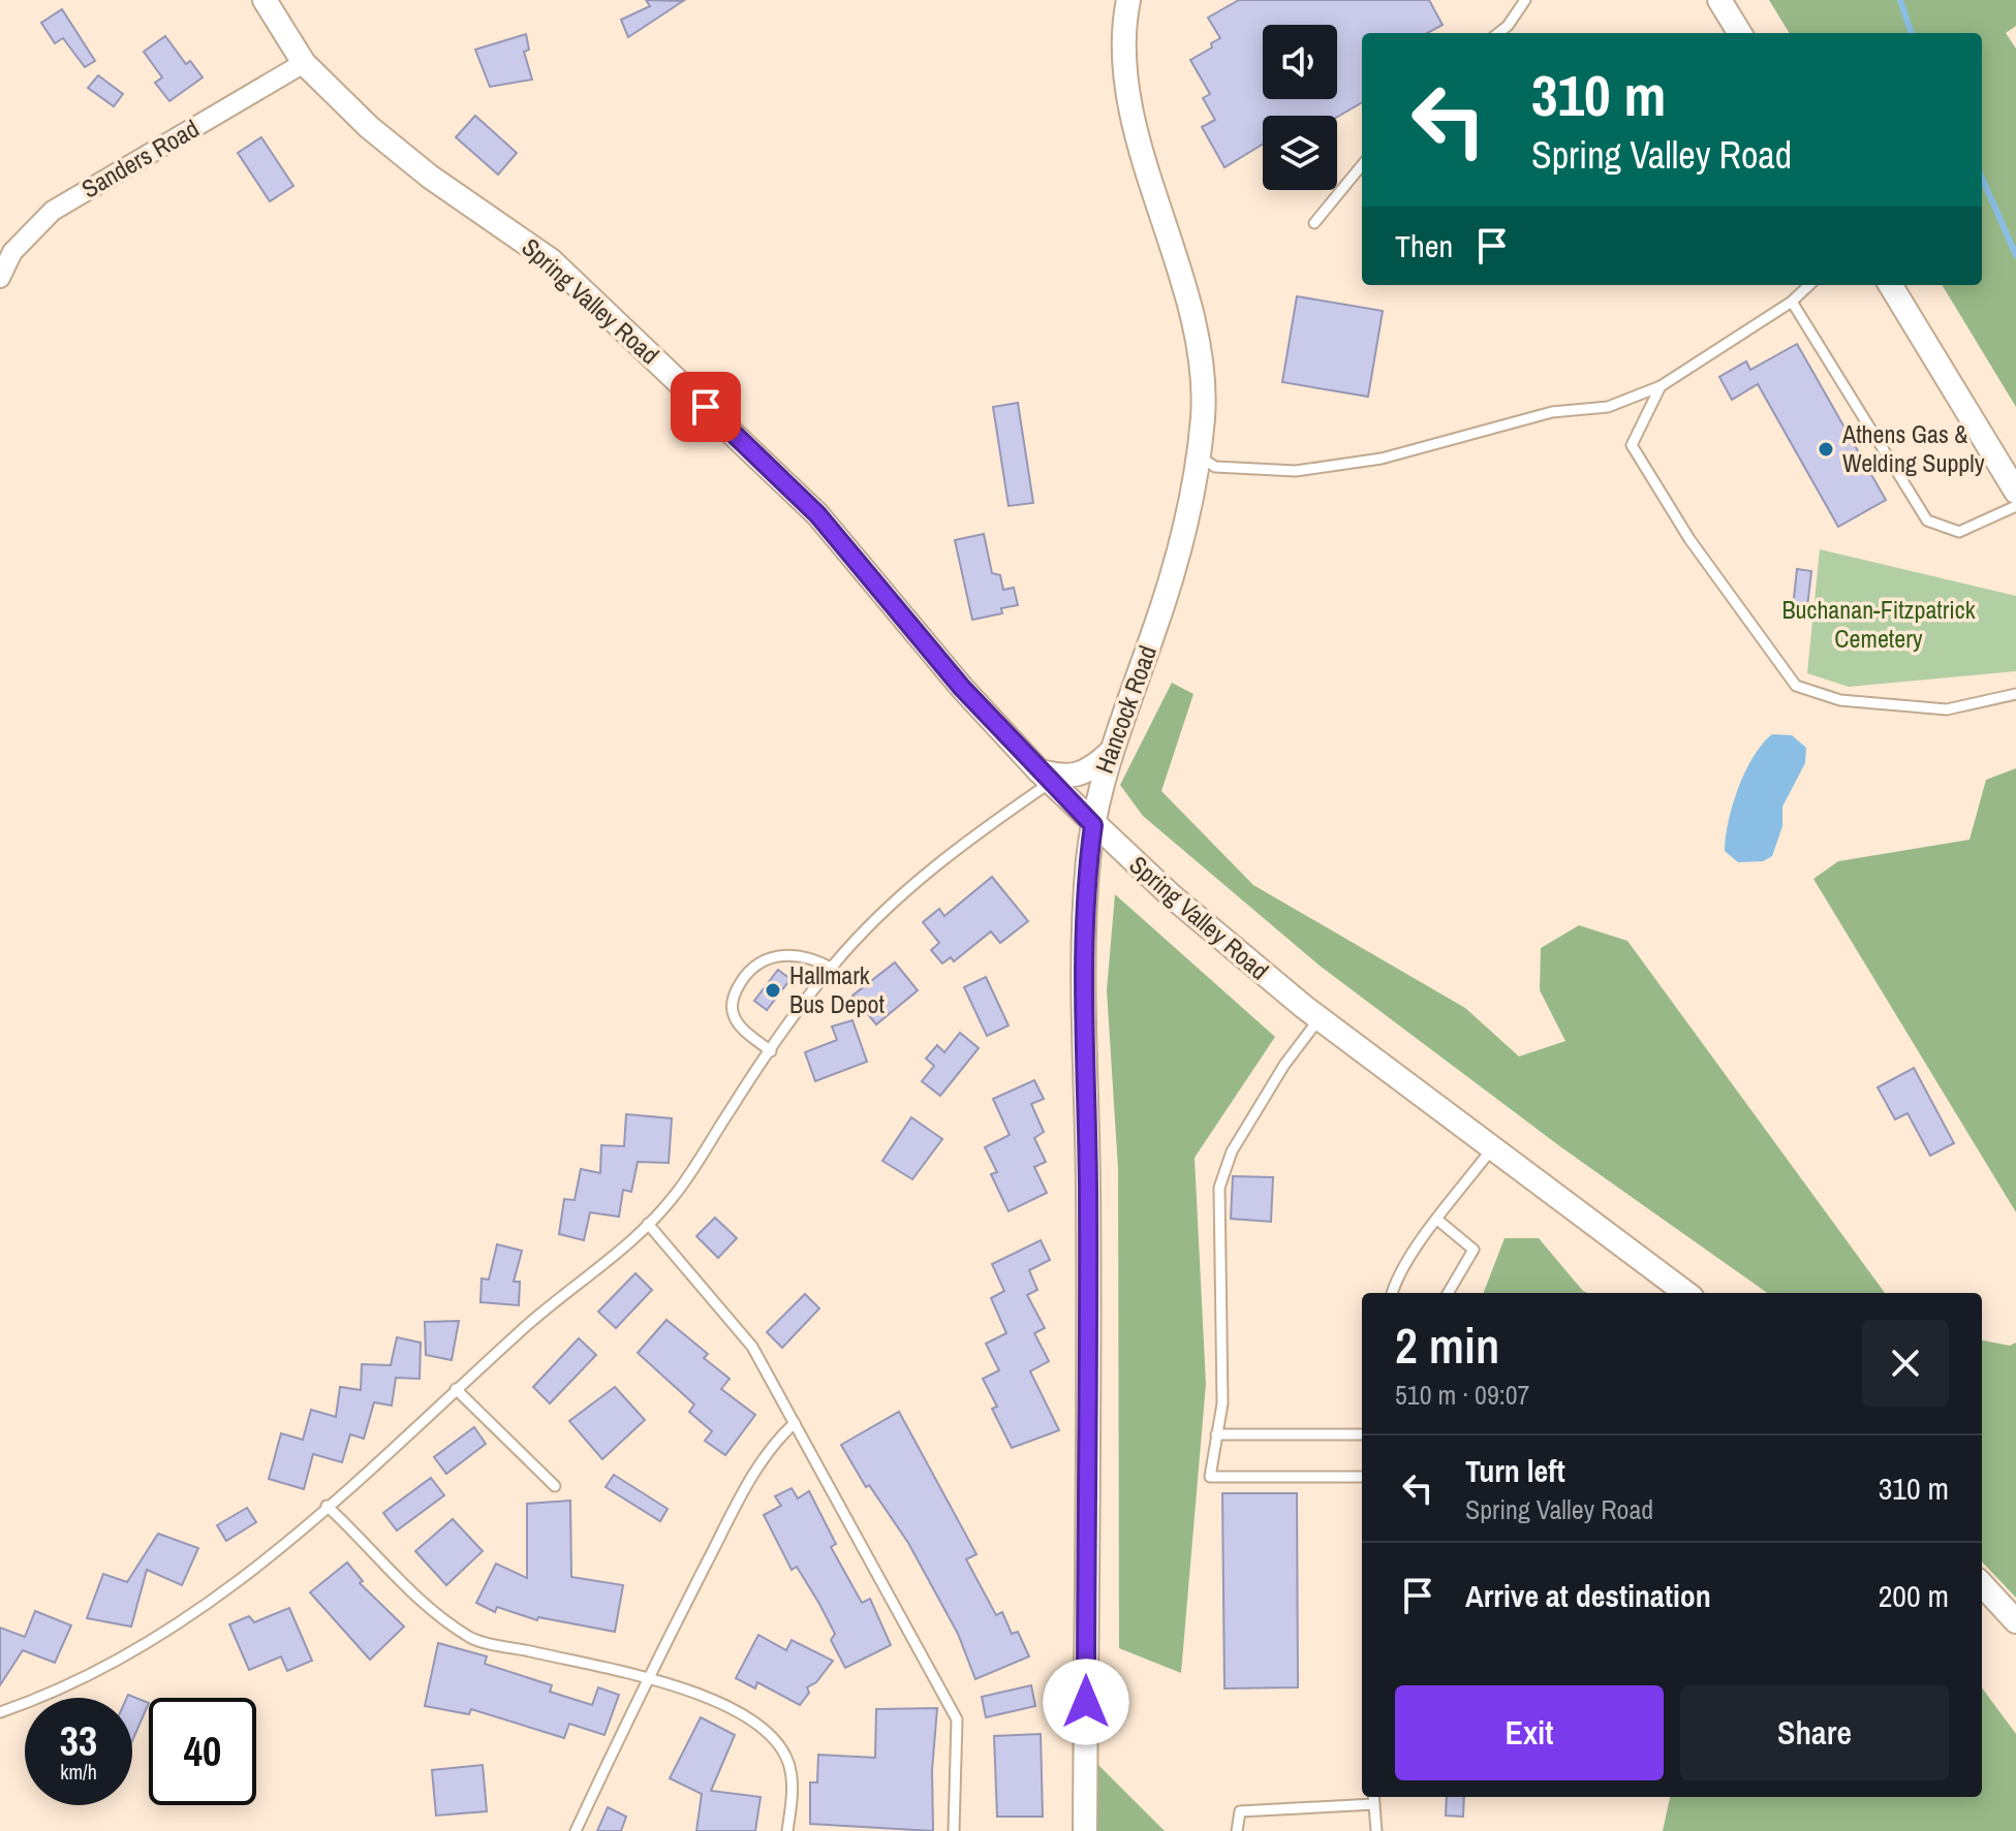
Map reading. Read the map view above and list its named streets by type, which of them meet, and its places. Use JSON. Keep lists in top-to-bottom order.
{
  "streets": {
    "street": ["Sanders Road", "Spring Valley Road", "Hancock Road"]
  },
  "crossings": [
    ["Sanders Road", "Spring Valley Road"],
    ["Spring Valley Road", "Hancock Road"]
  ],
  "parks": ["Buchanan-Fitzpatrick Cemetery"],
  "places": ["Athens Gas & Welding Supply", "Hallmark Bus Depot"],
  "page": {
    "turn": ["310 m", "Spring Valley Road"],
    "then": "Then",
    "heading": ["2 min", "510 m · 09:07"],
    "list": [
      {
        "name": "Turn left",
        "note": "Spring Valley Road",
        "value": "310 m"
      },
      {
        "name": "Arrive at destination",
        "value": "200 m"
      }
    ],
    "buttons": ["Exit", "Share"],
    "speed": "33 km/h",
    "limit": "40"
  }
}
